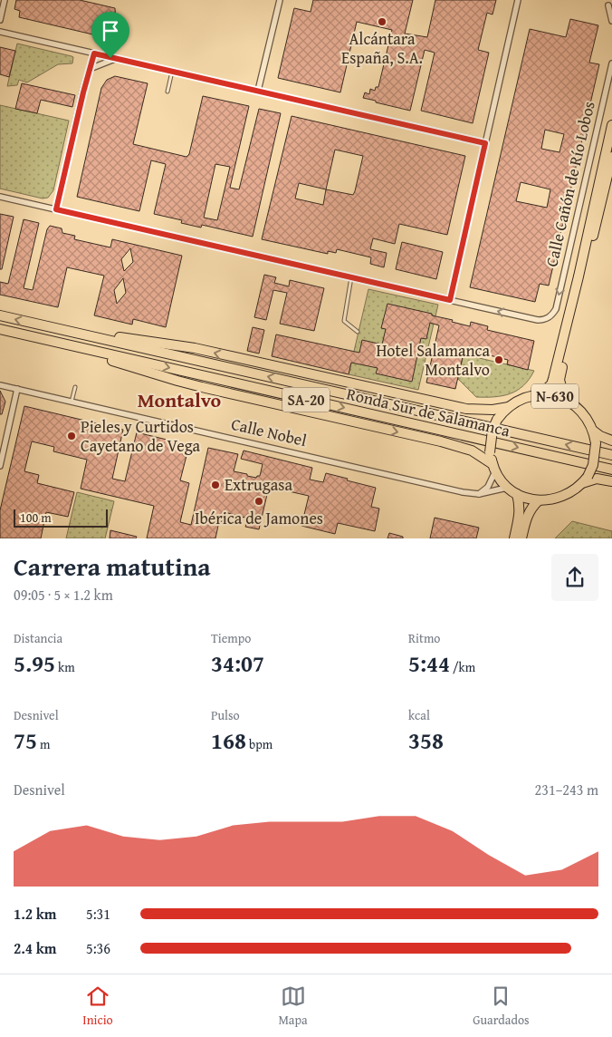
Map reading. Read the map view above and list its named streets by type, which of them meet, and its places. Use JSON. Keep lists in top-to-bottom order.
{
  "streets": {
    "highway": ["N-630", "SA-20", "Ronda Sur de Salamanca"],
    "street": ["Calle Cañón de Río Lobos", "Calle Nobel"]
  },
  "crossings": [
    ["N-630", "Calle Nobel"]
  ],
  "districts": ["Montalvo"],
  "places": [
    "Alcántara España, S.A.",
    "Hotel Salamanca Montalvo",
    "Pieles y Curtidos Cayetano de Vega",
    "Extrugasa",
    "Ibérica de Jamones"
  ],
  "scale_bar": "100 m",
  "page": {
    "scale": "100 m",
    "heading": ["Carrera matutina", "09:05 · 5 × 1.2 km"],
    "stats": [
      ["Distancia", "5.95 km"],
      ["Tiempo", "34:07"],
      ["Ritmo", "5:44 /km"],
      ["Desnivel", "75 m"],
      ["Pulso", "168 bpm"],
      ["kcal", "358"]
    ],
    "chart": ["Desnivel", "231–243 m"],
    "list": [
      {
        "name": "1.2 km",
        "note": "5:31"
      },
      {
        "name": "2.4 km",
        "note": "5:36"
      }
    ],
    "tabs": ["Inicio", "Mapa", "Guardados"]
  }
}
